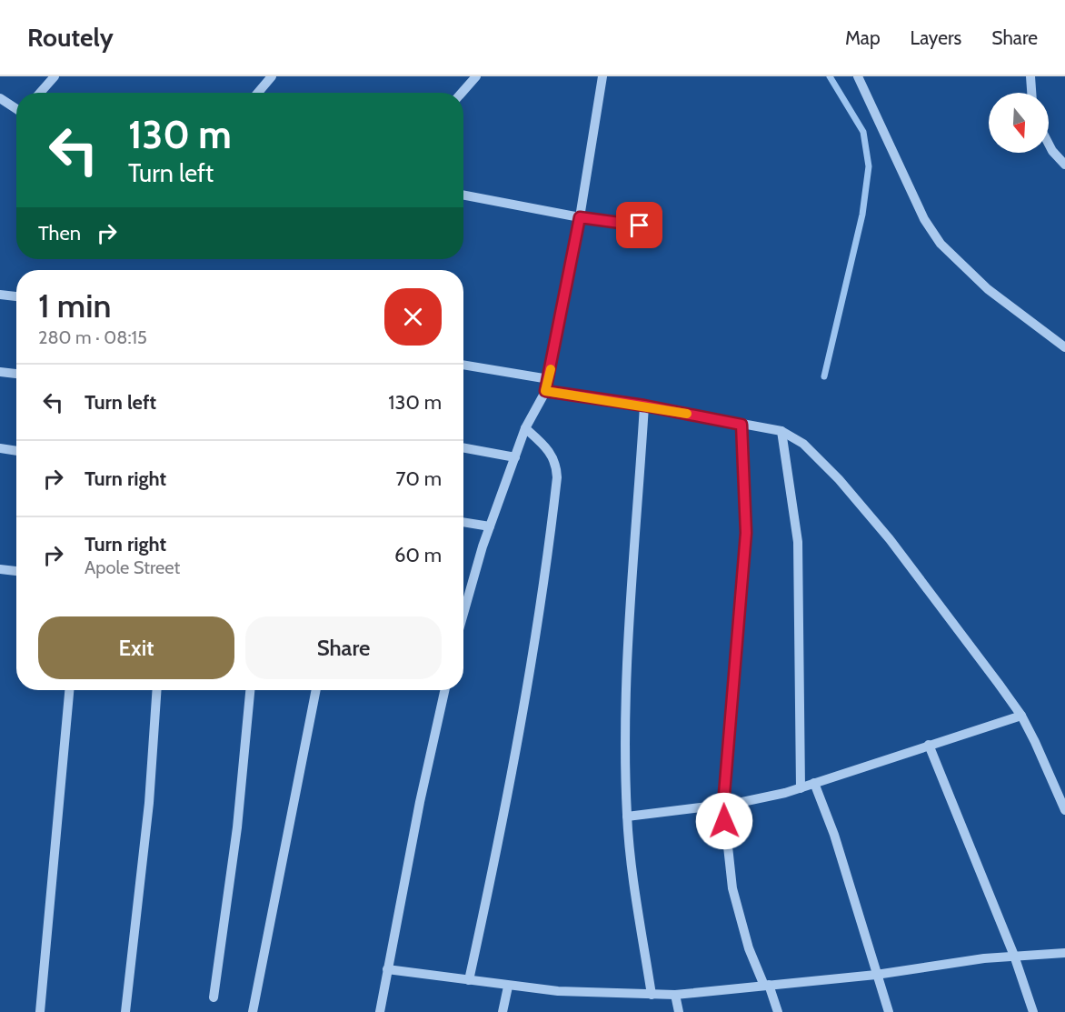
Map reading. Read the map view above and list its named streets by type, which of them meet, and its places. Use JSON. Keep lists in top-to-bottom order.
{
  "north": "bottom",
  "page": {
    "header": "Routely",
    "nav": ["Map", "Layers", "Share"],
    "turn": ["130 m", "Turn left"],
    "then": "Then",
    "heading": ["1 min", "280 m · 08:15"],
    "list": [
      {
        "name": "Turn left",
        "value": "130 m"
      },
      {
        "name": "Turn right",
        "value": "70 m"
      },
      {
        "name": "Turn right",
        "note": "Apole Street",
        "value": "60 m"
      }
    ],
    "buttons": ["Exit", "Share"]
  }
}
